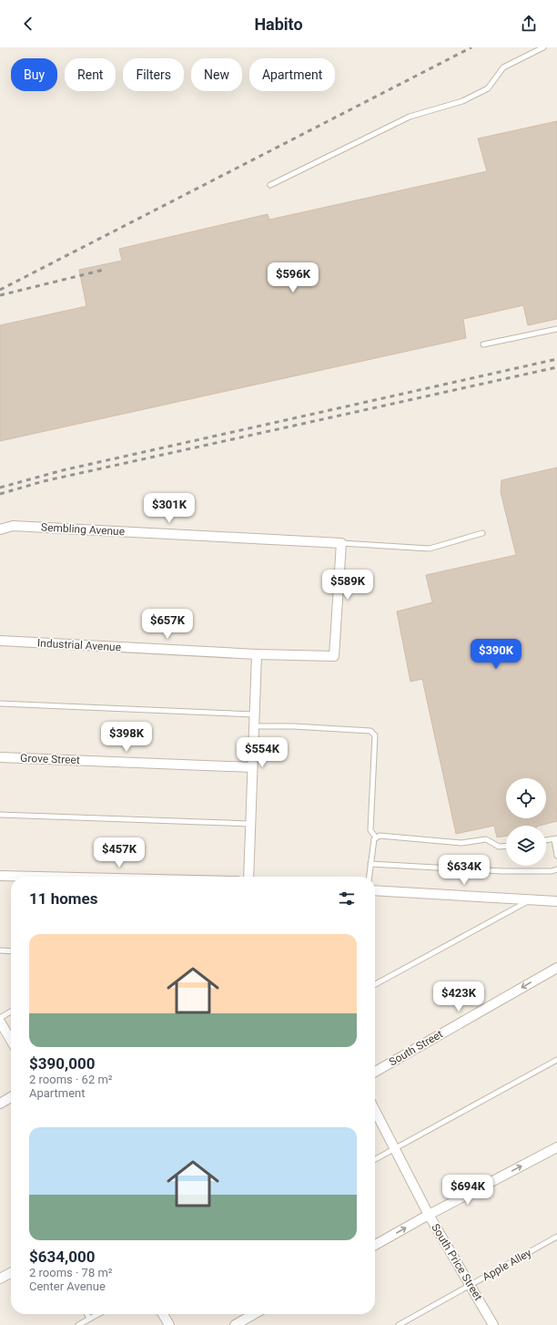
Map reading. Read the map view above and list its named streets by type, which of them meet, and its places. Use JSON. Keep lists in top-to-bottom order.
{
  "streets": {
    "street": [
      "Sembling Avenue",
      "Industrial Avenue",
      "Grove Street",
      "South Street",
      "South Price Street"
    ],
    "lane": ["Apple Alley"]
  },
  "crossings": [
    ["Sembling Avenue", "Industrial Avenue"],
    ["South Price Street", "Apple Alley"]
  ],
  "one_way": ["South Street"],
  "page": {
    "header": "Habito",
    "chip": [
      "Buy",
      "Rent",
      "Filters",
      "New",
      "Apartment"
    ],
    "price": [
      "$596K",
      "$301K",
      "$589K",
      "$657K",
      "$390K",
      "$398K",
      "$554K",
      "$457K",
      "$634K",
      "$423K",
      "$694K"
    ],
    "heading": "11 homes",
    "list": [
      {
        "name": "$390,000",
        "note": "2 rooms · 62 m² · Apartment"
      },
      {
        "name": "$634,000",
        "note": "2 rooms · 78 m² · Center Avenue"
      }
    ]
  }
}
